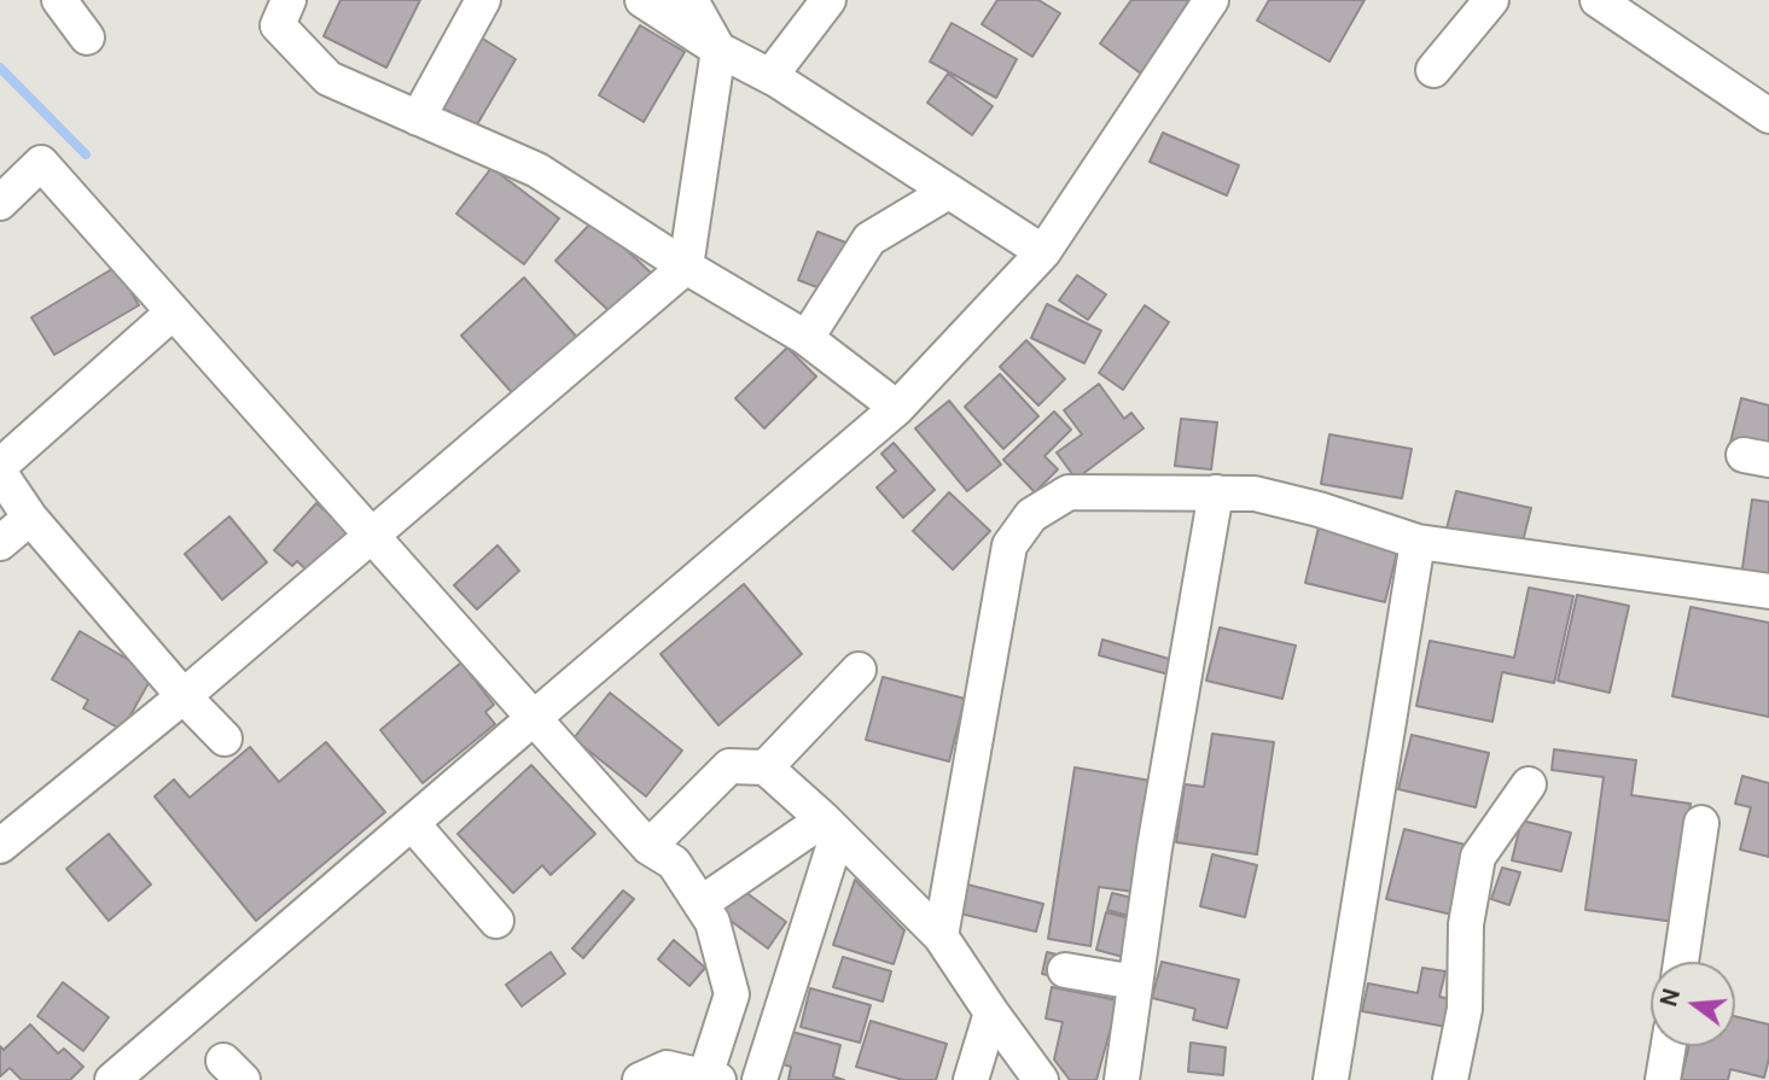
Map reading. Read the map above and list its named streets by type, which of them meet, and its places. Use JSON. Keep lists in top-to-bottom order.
{
  "north": "left"
}
